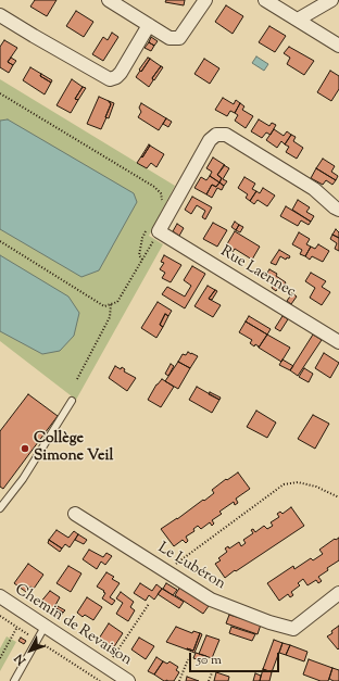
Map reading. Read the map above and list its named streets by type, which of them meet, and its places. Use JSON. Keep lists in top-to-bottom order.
{
  "streets": {
    "street": ["Rue Laennec", "Le Lubéron", "Chemin de Revaison"]
  },
  "places": ["Collège Simone Veil"],
  "scale_bar": "50 m",
  "north": "bottom left"
}
